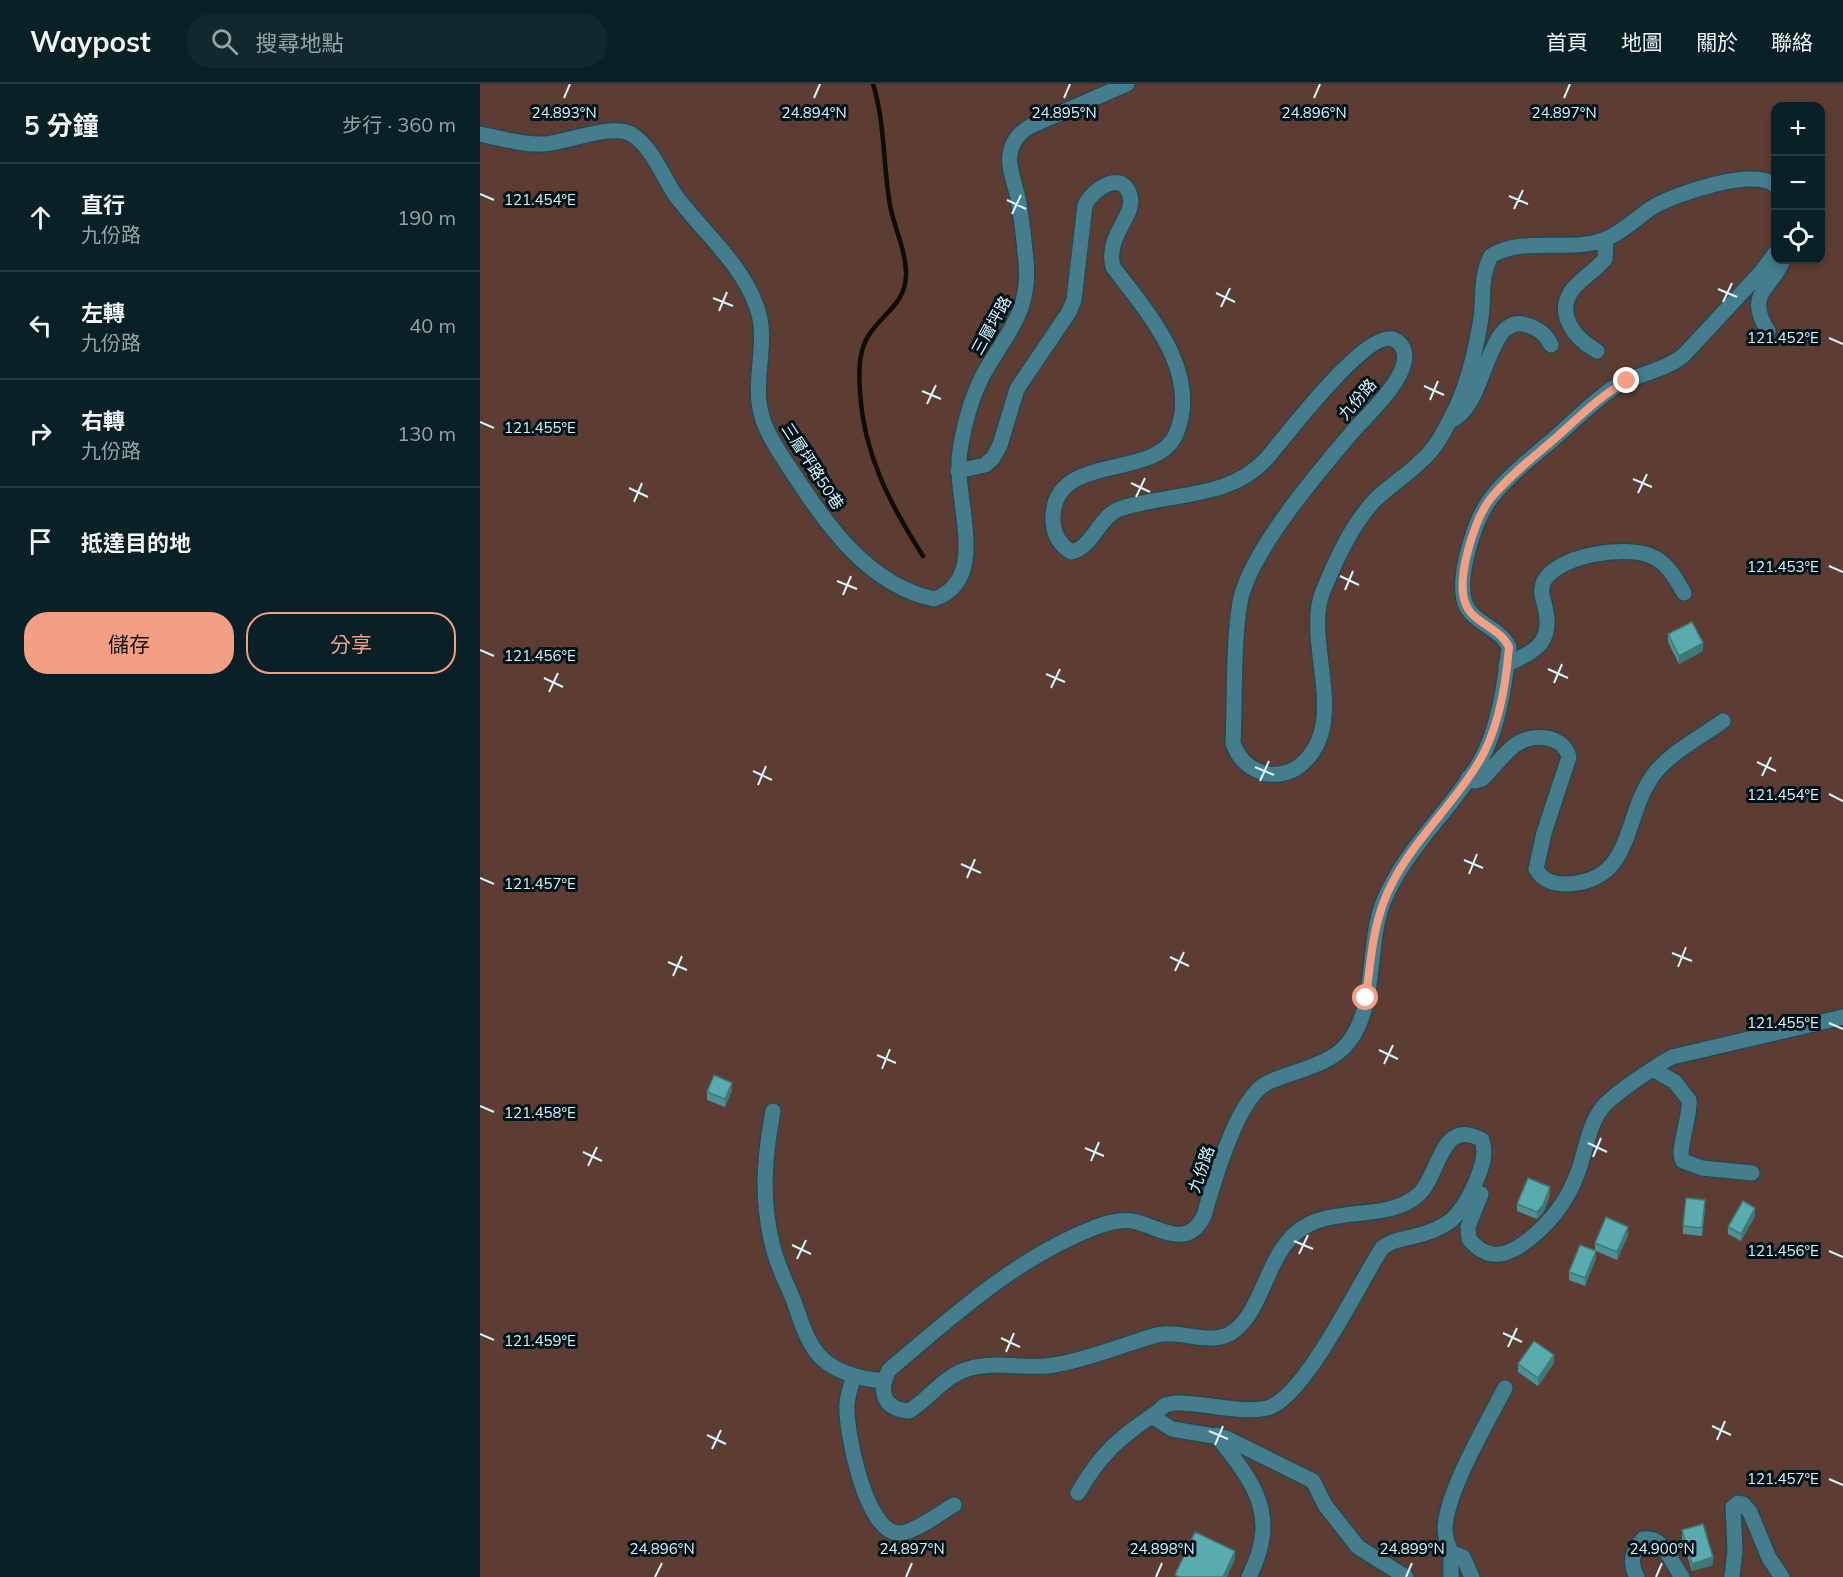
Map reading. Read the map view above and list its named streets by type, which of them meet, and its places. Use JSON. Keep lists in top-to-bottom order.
{
  "streets": {
    "street": ["三層坪路", "九份路", "三層坪路50巷"]
  },
  "crossings": [
    ["三層坪路", "九份路"],
    ["三層坪路", "三層坪路50巷"],
    ["九份路", "三層坪路50巷"]
  ],
  "page": {
    "header": "Waypost",
    "search": "搜尋地點",
    "nav": [
      "首頁",
      "地圖",
      "關於",
      "聯絡"
    ],
    "heading": ["5 分鐘", "步行 · 360 m"],
    "map_buttons": ["+", "−"],
    "list": [
      ["直行", "九份路", "190 m"],
      ["左轉", "九份路", "40 m"],
      ["右轉", "九份路", "130 m"],
      "抵達目的地"
    ],
    "buttons": ["儲存", "分享"]
  },
  "coordinates": [
    "24.893°N",
    "24.895°N",
    "24.896°N",
    "24.897°N",
    "24.894°N",
    "121.454°E",
    "121.452°E",
    "121.455°E",
    "121.453°E",
    "121.456°E",
    "121.457°E",
    "121.458°E",
    "121.459°E",
    "24.898°N",
    "24.899°N",
    "24.900°N"
  ]
}
